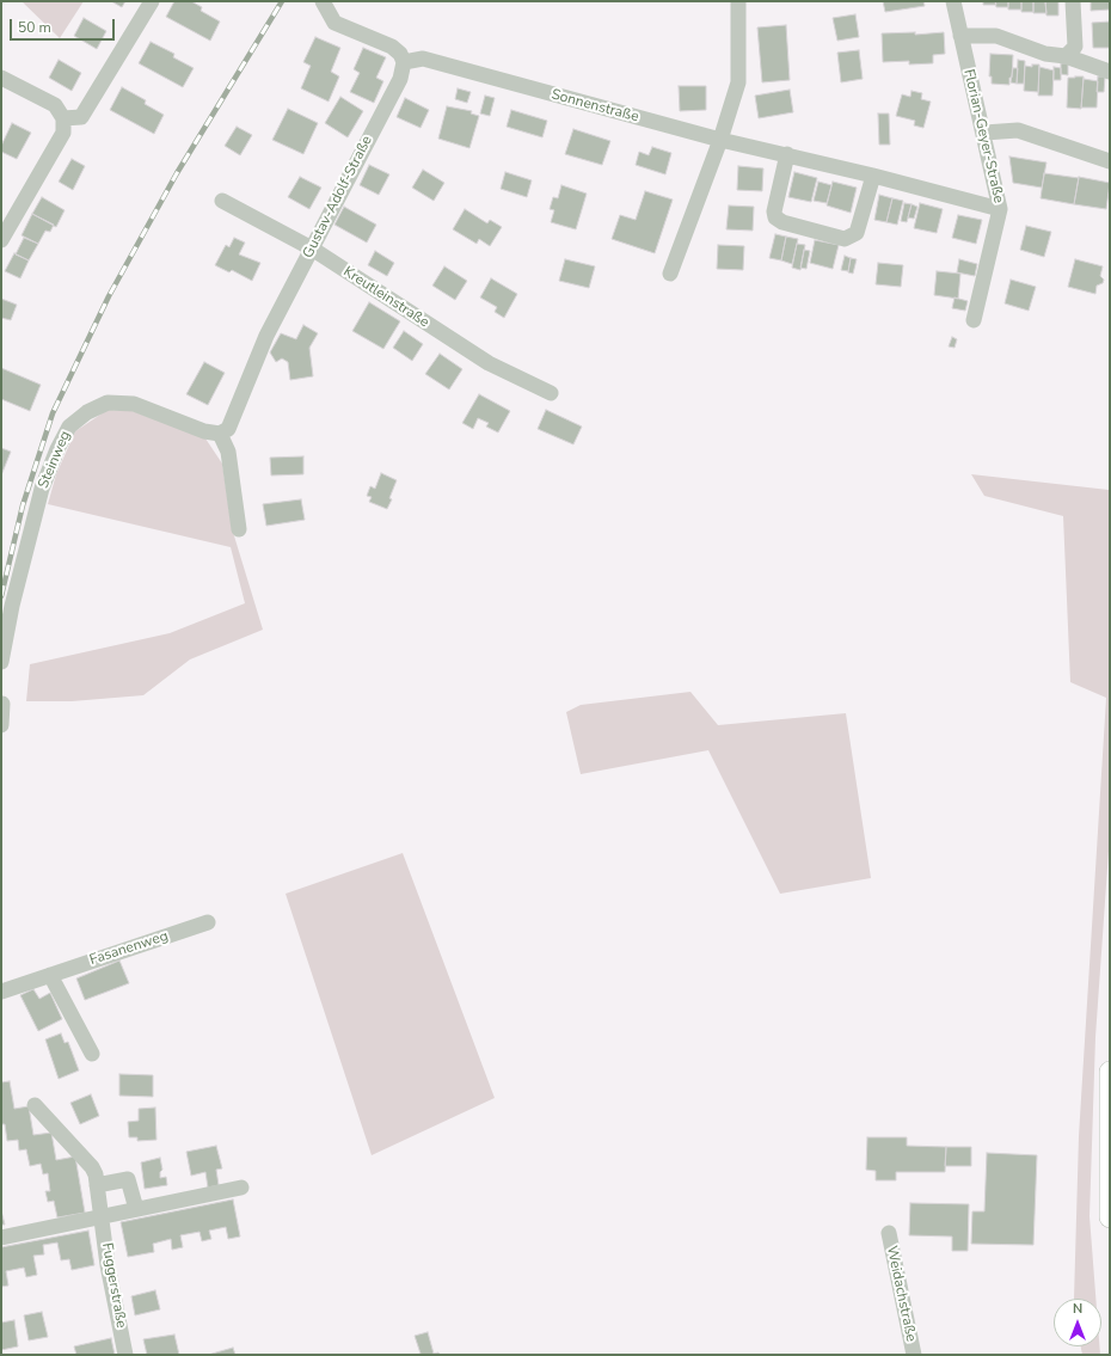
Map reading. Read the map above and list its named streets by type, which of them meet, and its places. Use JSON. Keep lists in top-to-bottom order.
{
  "streets": {
    "street": [
      "Sonnenstraße",
      "Florian-Geyer-Straße",
      "Gustav-Adolf-Straße",
      "Kreutleinstraße",
      "Steinweg",
      "Fasanenweg",
      "Fuggerstraße",
      "Weidachstraße"
    ]
  },
  "crossings": [
    ["Sonnenstraße", "Florian-Geyer-Straße"],
    ["Sonnenstraße", "Gustav-Adolf-Straße"],
    ["Gustav-Adolf-Straße", "Kreutleinstraße"],
    ["Gustav-Adolf-Straße", "Steinweg"]
  ],
  "scale_bar": "50 m",
  "north": "top"
}
